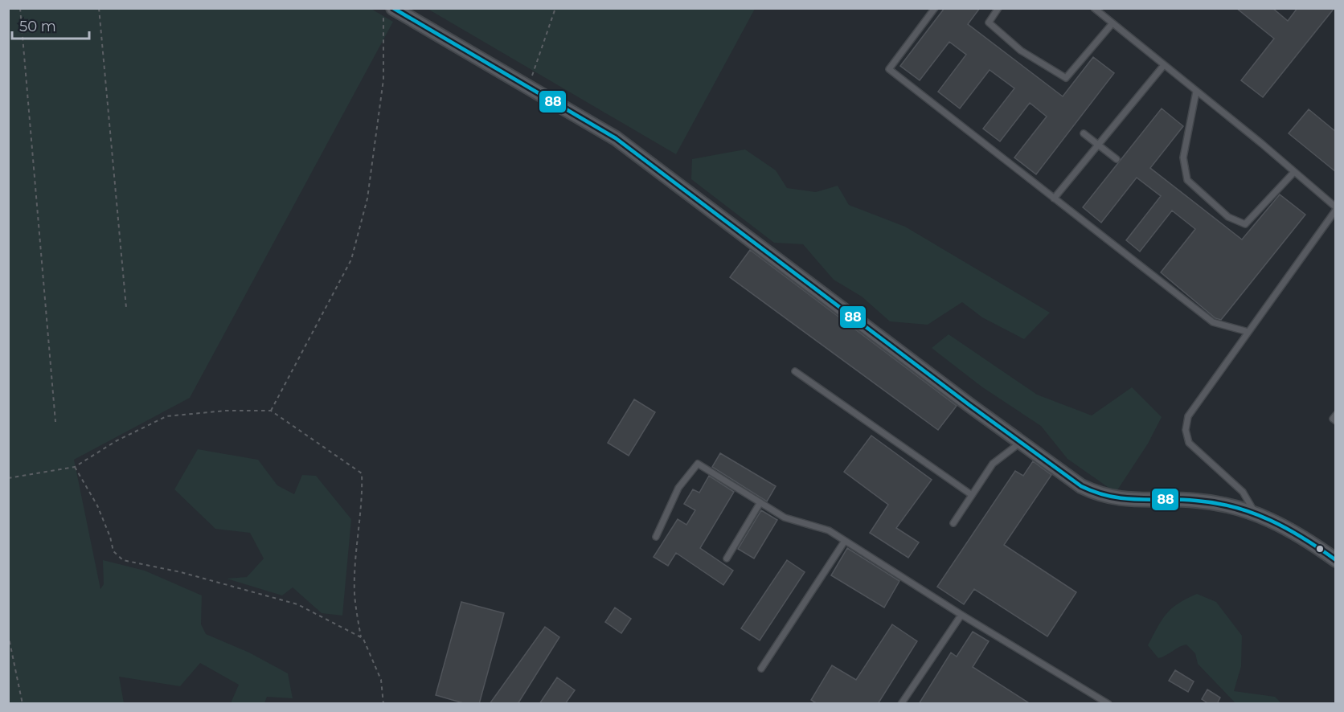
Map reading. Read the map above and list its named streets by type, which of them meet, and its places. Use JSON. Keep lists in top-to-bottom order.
{
  "lines": ["transit line 88"],
  "scale_bar": "50 m"
}
